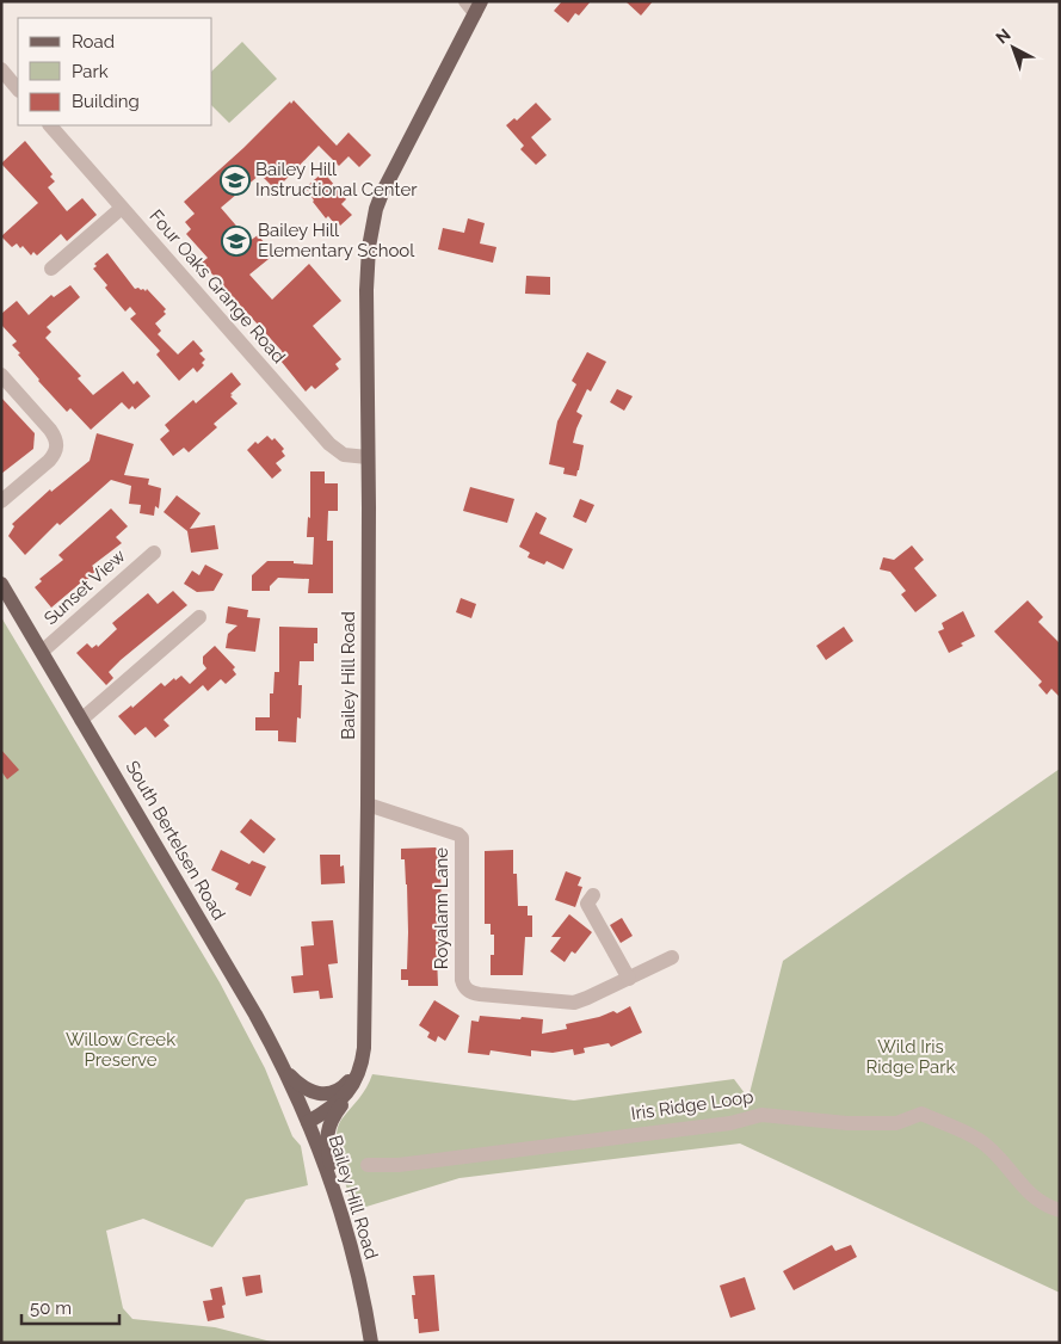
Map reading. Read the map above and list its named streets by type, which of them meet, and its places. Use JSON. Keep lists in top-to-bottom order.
{
  "streets": {
    "main road": ["Bailey Hill Road", "South Bertelsen Road"],
    "street": [
      "Four Oaks Grange Road",
      "Sunset View",
      "Royalann Lane",
      "Iris Ridge Loop"
    ]
  },
  "crossings": [
    ["Four Oaks Grange Road", "Bailey Hill Road"],
    ["Sunset View", "South Bertelsen Road"],
    ["Bailey Hill Road", "South Bertelsen Road"],
    ["Bailey Hill Road", "Royalann Lane"]
  ],
  "parks": ["Willow Creek Preserve", "Wild Iris Ridge Park"],
  "places": {
    "school or university": ["Bailey Hill Instructional Center", "Bailey Hill Elementary School"]
  },
  "legend": ["Road", "Park", "Building"],
  "scale_bar": "50 m",
  "north": "top left"
}
